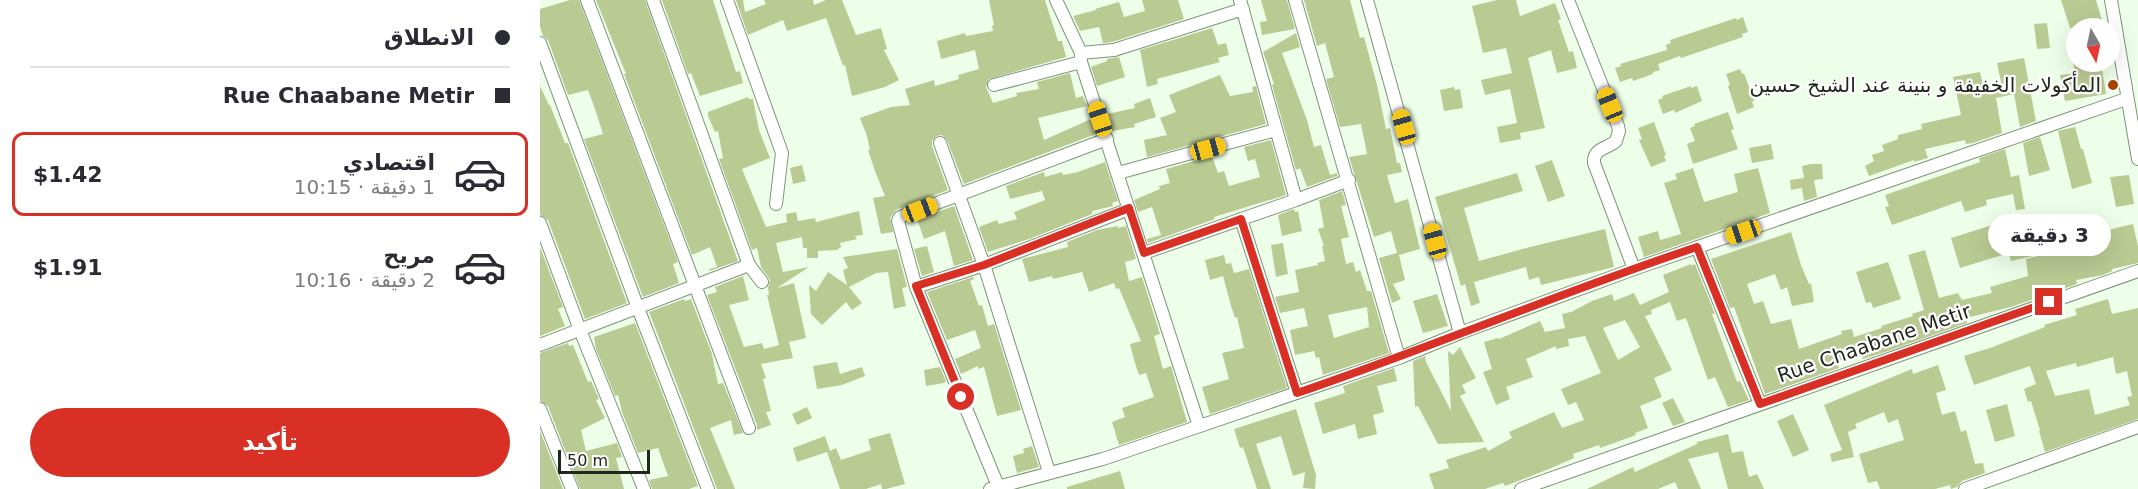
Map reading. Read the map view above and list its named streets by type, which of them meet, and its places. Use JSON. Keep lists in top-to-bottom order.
{
  "streets": {
    "street": ["Rue Chaabane Metir"]
  },
  "places": ["المأكولات الخفيفة و بنينة عند الشيخ حسين"],
  "scale_bar": "50 m",
  "north": "bottom",
  "page": {
    "banner": ["الانطلاق", "Rue Chaabane Metir"],
    "list": [
      {
        "name": "اقتصادي",
        "note": "1 دقيقة · 10:15",
        "value": "$1.42"
      },
      {
        "name": "مريح",
        "note": "2 دقيقة · 10:16",
        "value": "$1.91"
      }
    ],
    "bubble": "3 دقيقة",
    "buttons": "تأكيد",
    "scale": "50 m"
  }
}
